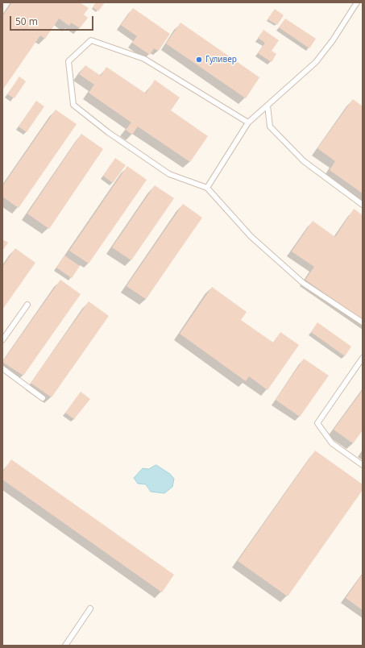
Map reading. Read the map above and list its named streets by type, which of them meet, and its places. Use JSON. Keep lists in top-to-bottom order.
{
  "places": ["Гуливер"],
  "scale_bar": "50 m"
}
